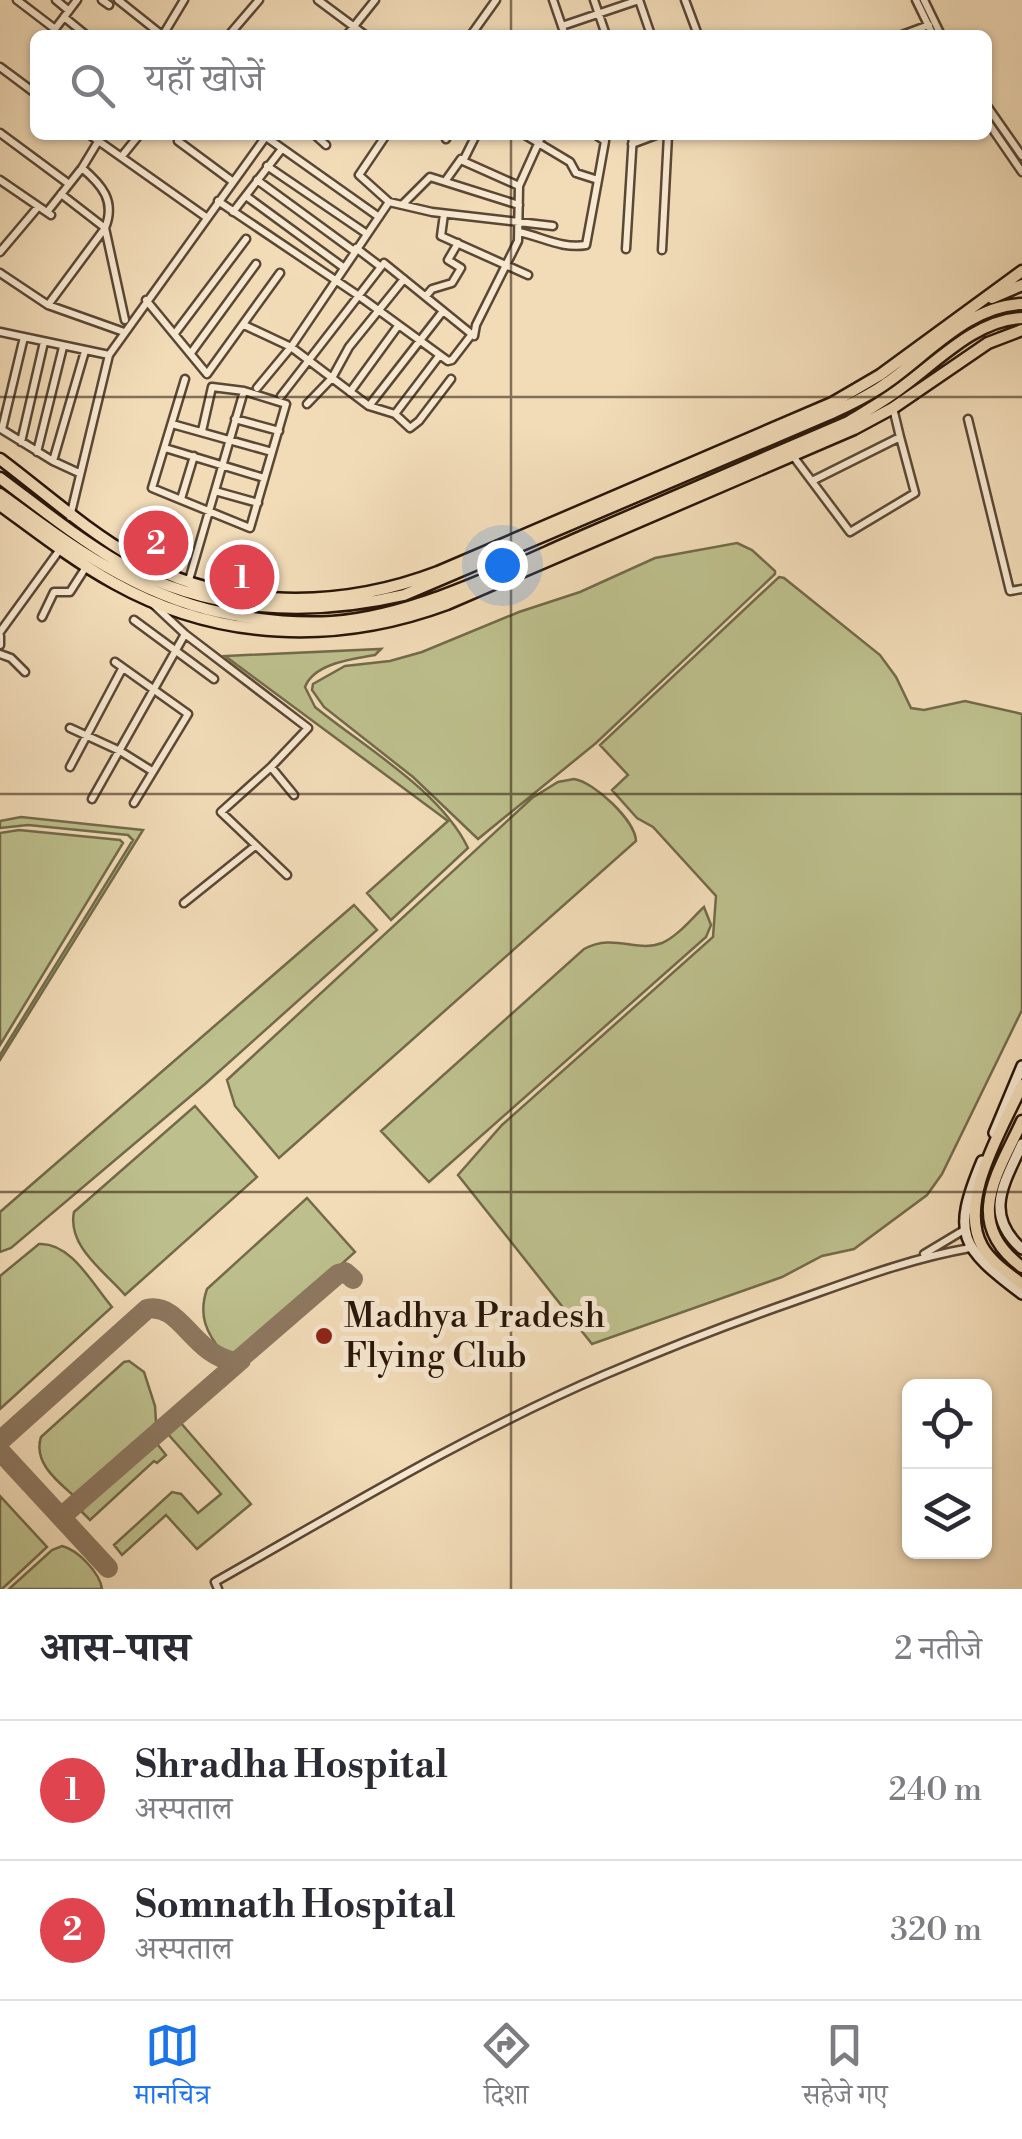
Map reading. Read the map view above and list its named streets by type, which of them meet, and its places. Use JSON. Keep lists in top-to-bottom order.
{
  "places": ["Madhya Pradesh Flying Club"],
  "page": {
    "search": "यहाँ खोजें",
    "pins": ["2", "1"],
    "heading": ["आस-पास", "2 नतीजे"],
    "list": [
      {
        "mark": "1",
        "name": "Shradha Hospital",
        "note": "अस्पताल",
        "value": "240 m"
      },
      {
        "mark": "2",
        "name": "Somnath Hospital",
        "note": "अस्पताल",
        "value": "320 m"
      }
    ],
    "nav": ["मानचित्र", "दिशा", "सहेजे गए"]
  }
}
